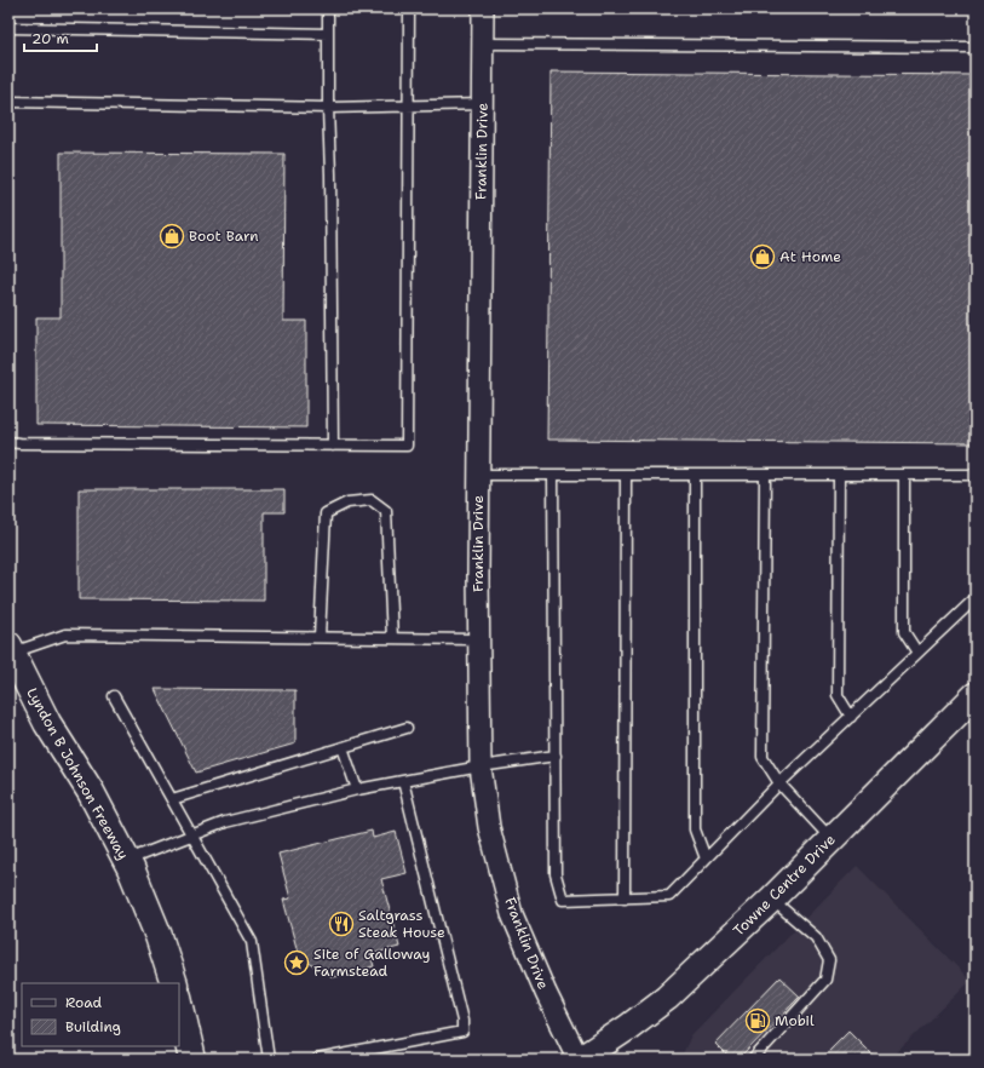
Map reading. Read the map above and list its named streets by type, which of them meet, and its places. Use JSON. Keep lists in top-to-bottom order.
{
  "streets": {
    "main road": ["Lyndon B Johnson Freeway"],
    "street": ["Franklin Drive", "Towne Centre Drive"]
  },
  "crossings": [
    ["Franklin Drive", "Towne Centre Drive"]
  ],
  "places": {
    "shop": ["Boot Barn", "At Home"],
    "restaurant": ["Saltgrass Steak House"],
    "place": ["Site of Galloway Farmstead"],
    "fuel station": ["Mobil"]
  },
  "legend": ["Road", "Building"],
  "scale_bar": "20 m"
}
